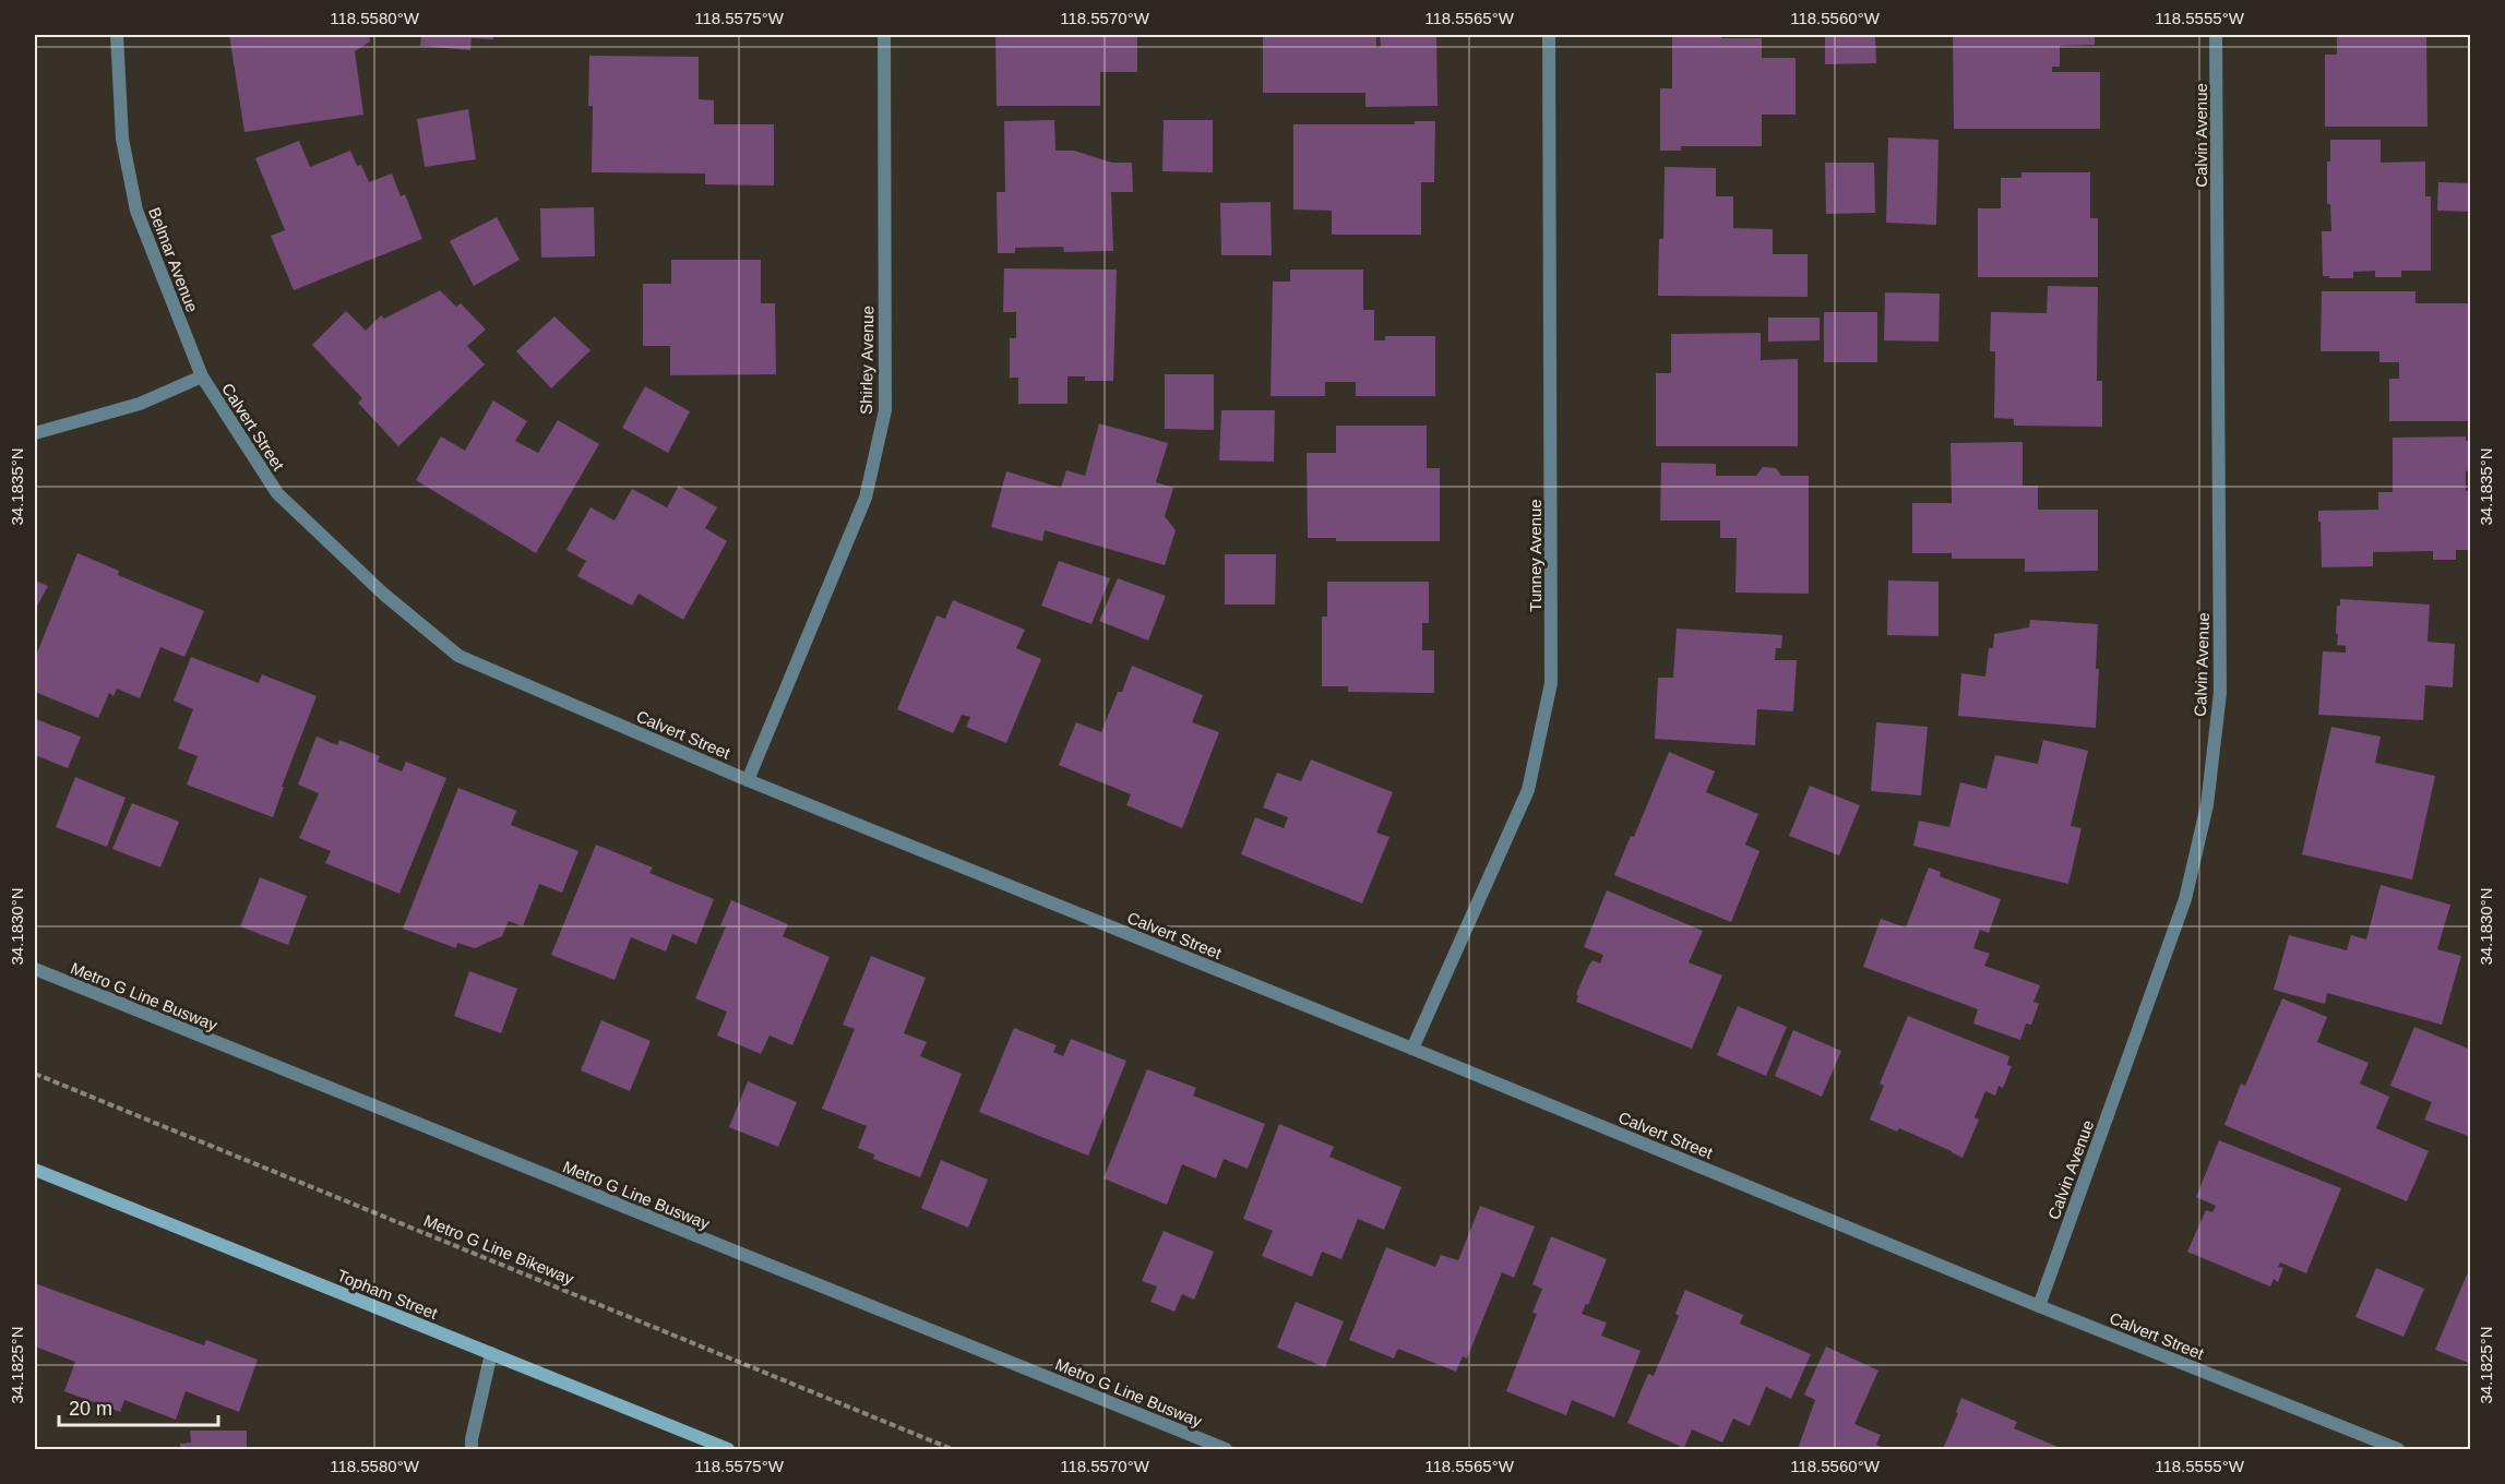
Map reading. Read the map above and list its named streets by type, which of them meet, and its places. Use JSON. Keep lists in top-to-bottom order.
{
  "streets": {
    "main road": ["Topham Street"],
    "street": [
      "Calvin Avenue",
      "Belmar Avenue",
      "Shirley Avenue",
      "Calvert Street",
      "Tunney Avenue",
      "Metro G Line Busway"
    ],
    "path": ["Metro G Line Bikeway"]
  },
  "crossings": [
    ["Calvin Avenue", "Calvert Street"],
    ["Belmar Avenue", "Calvert Street"],
    ["Shirley Avenue", "Calvert Street"],
    ["Calvert Street", "Tunney Avenue"]
  ],
  "scale_bar": "20 m",
  "coordinates": [
    "118.5580°W",
    "118.5575°W",
    "118.5570°W",
    "118.5565°W",
    "118.5560°W",
    "118.5555°W",
    "34.1835°N",
    "34.1830°N",
    "34.1825°N"
  ]
}
